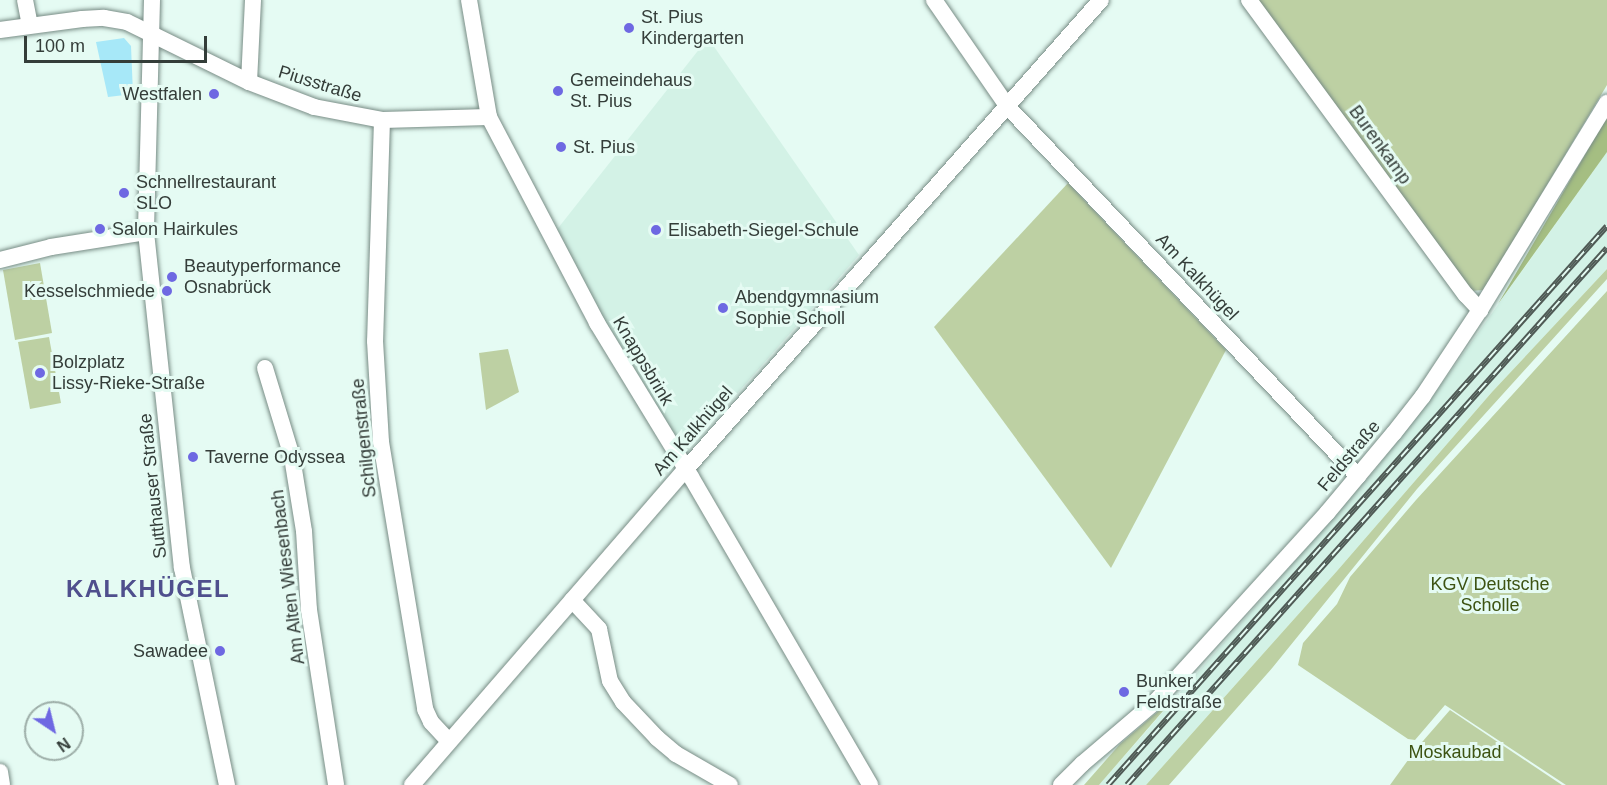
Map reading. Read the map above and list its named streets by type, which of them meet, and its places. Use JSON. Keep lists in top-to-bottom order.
{
  "streets": {
    "street": [
      "Piusstraße",
      "Burenkamp",
      "Am Kalkhügel",
      "Knappsbrink",
      "Schilgenstraße",
      "Feldstraße",
      "Sutthauser Straße",
      "Am Alten Wiesenbach"
    ]
  },
  "crossings": [
    ["Piusstraße", "Knappsbrink"],
    ["Piusstraße", "Schilgenstraße"],
    ["Piusstraße", "Sutthauser Straße"],
    ["Burenkamp", "Feldstraße"],
    ["Am Kalkhügel", "Knappsbrink"],
    ["Am Kalkhügel", "Schilgenstraße"],
    ["Am Kalkhügel", "Feldstraße"]
  ],
  "districts": ["KALKHÜGEL"],
  "parks": ["KGV Deutsche Scholle", "Moskaubad"],
  "places": [
    "St. Pius Kindergarten",
    "Gemeindehaus St. Pius",
    "Westfalen",
    "St. Pius",
    "Schnellrestaurant SLO",
    "Salon Hairkules",
    "Elisabeth-Siegel-Schule",
    "Beautyperformance Osnabrück",
    "Kesselschmiede",
    "Abendgymnasium Sophie Scholl",
    "Bolzplatz Lissy-Rieke-Straße",
    "Taverne Odyssea",
    "Sawadee",
    "Bunker Feldstraße"
  ],
  "scale_bar": "100 m",
  "north": "bottom right"
}
